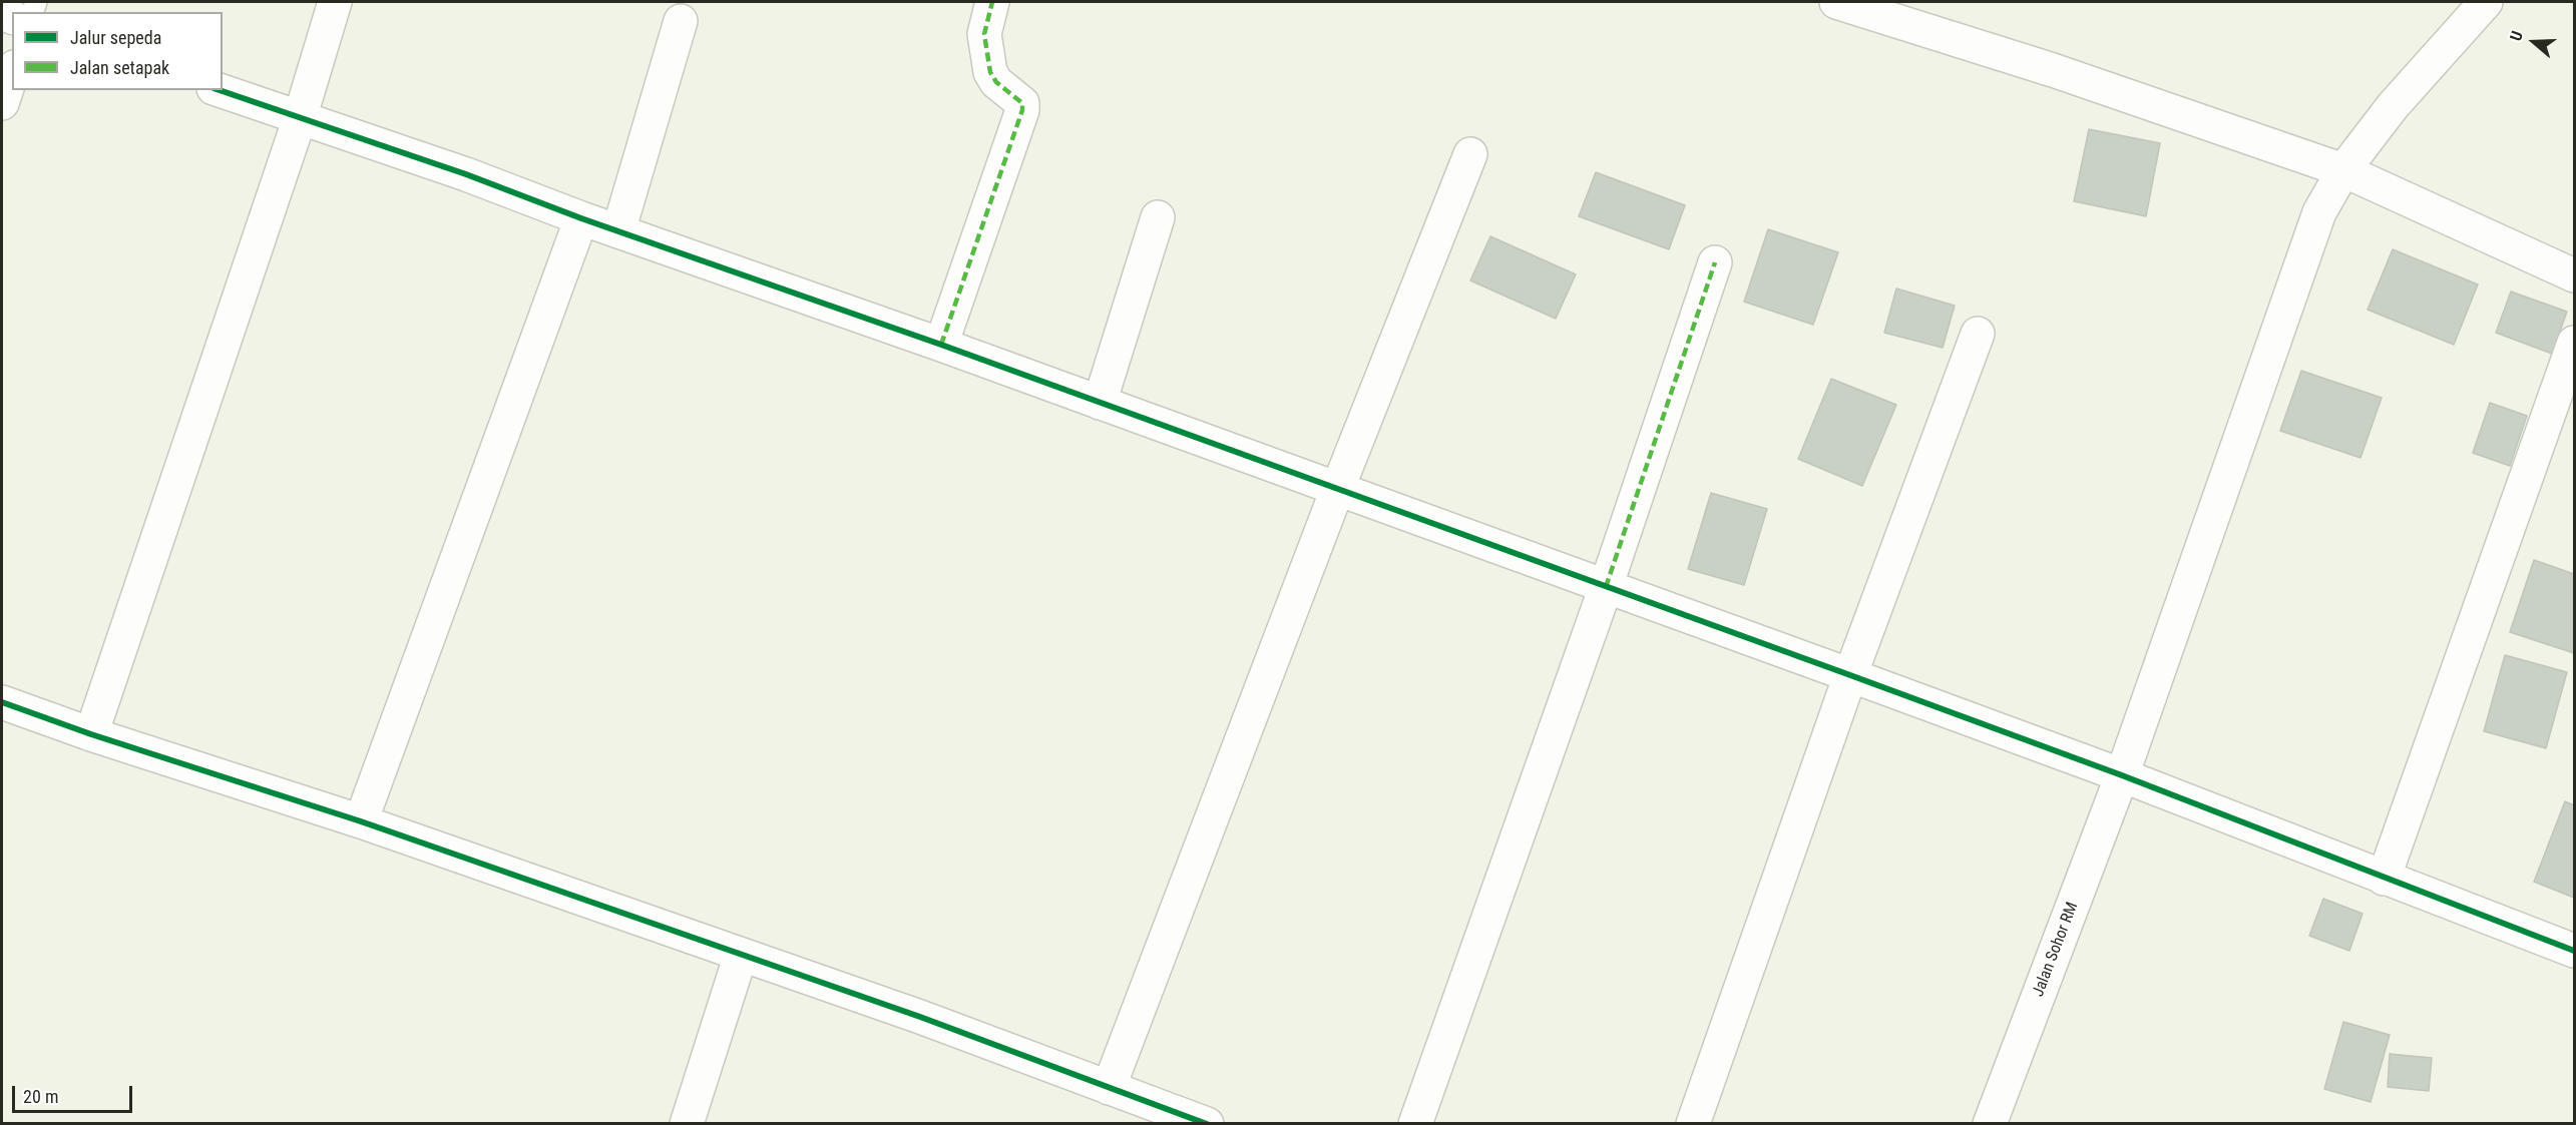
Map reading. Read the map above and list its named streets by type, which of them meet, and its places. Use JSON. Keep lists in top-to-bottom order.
{
  "streets": {
    "street": ["Jalan Sohor RM"]
  },
  "legend": ["Jalur sepeda", "Jalan setapak"],
  "scale_bar": "20 m",
  "north": "left"
}
